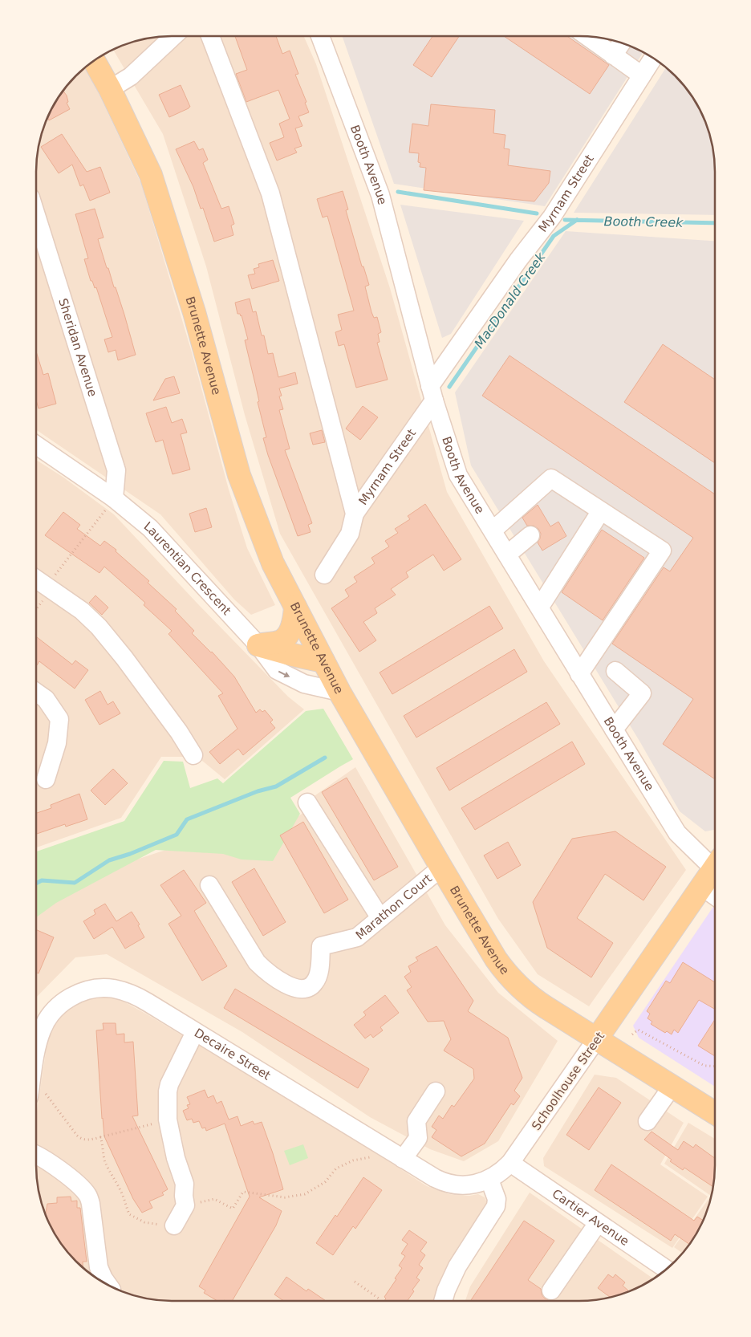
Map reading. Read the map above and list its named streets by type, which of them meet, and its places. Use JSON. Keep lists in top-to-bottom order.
{
  "streets": {
    "main road": ["Brunette Avenue", "Schoolhouse Street"],
    "street": [
      "Booth Avenue",
      "Myrnam Street",
      "Sheridan Avenue",
      "Laurentian Crescent",
      "Marathon Court",
      "Decaire Street",
      "Cartier Avenue"
    ]
  },
  "crossings": [
    ["Booth Avenue", "Myrnam Street"],
    ["Brunette Avenue", "Laurentian Crescent"],
    ["Brunette Avenue", "Marathon Court"],
    ["Brunette Avenue", "Schoolhouse Street"],
    ["Sheridan Avenue", "Laurentian Crescent"],
    ["Decaire Street", "Schoolhouse Street"],
    ["Schoolhouse Street", "Cartier Avenue"]
  ],
  "water": ["Booth Creek", "MacDonald Creek"]
}
